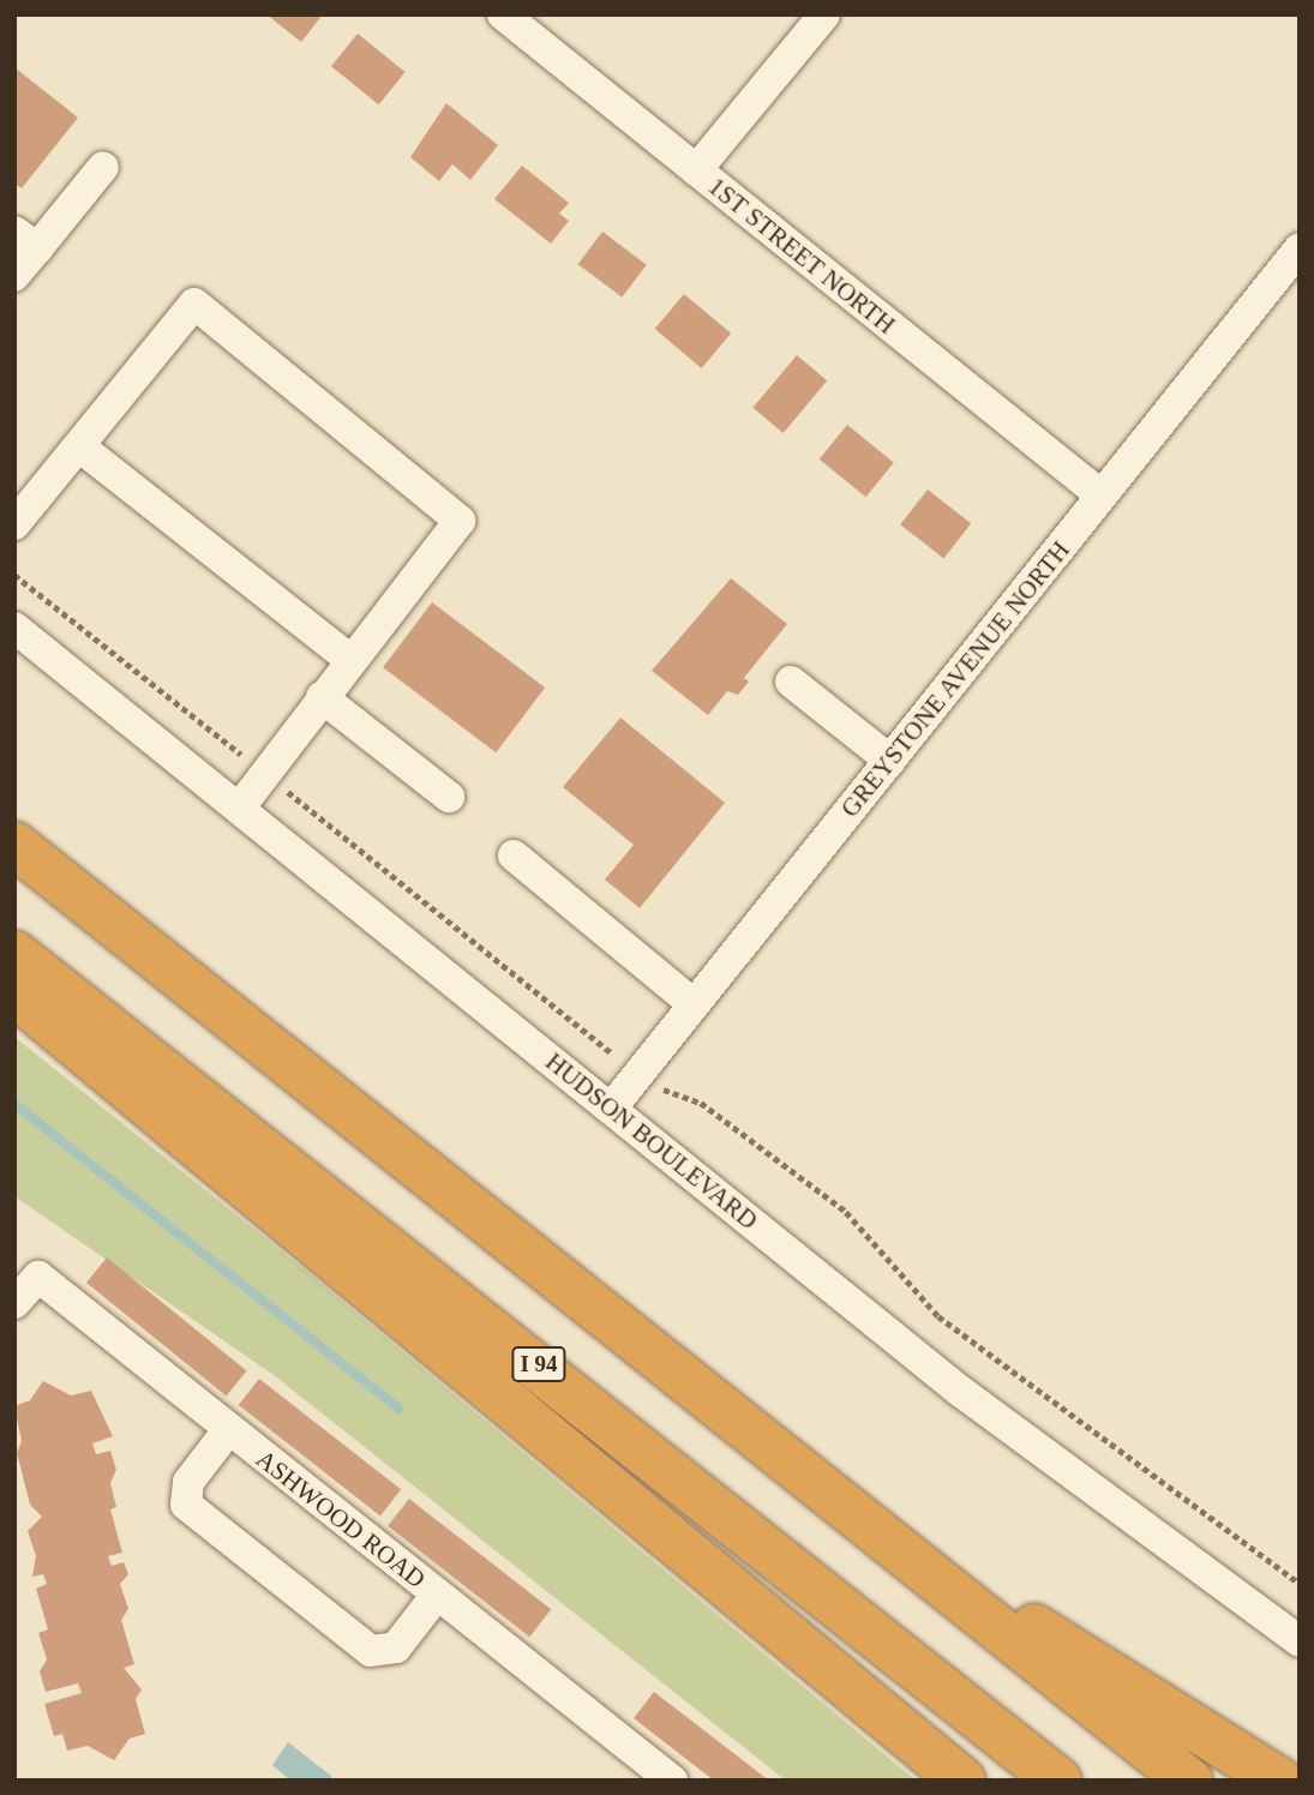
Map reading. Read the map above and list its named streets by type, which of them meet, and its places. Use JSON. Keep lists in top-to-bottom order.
{
  "streets": {
    "highway": ["I 94"],
    "street": [
      "1ST STREET NORTH",
      "GREYSTONE AVENUE NORTH",
      "HUDSON BOULEVARD",
      "ASHWOOD ROAD"
    ]
  },
  "crossings": [
    ["1ST STREET NORTH", "GREYSTONE AVENUE NORTH"],
    ["GREYSTONE AVENUE NORTH", "HUDSON BOULEVARD"]
  ]
}
